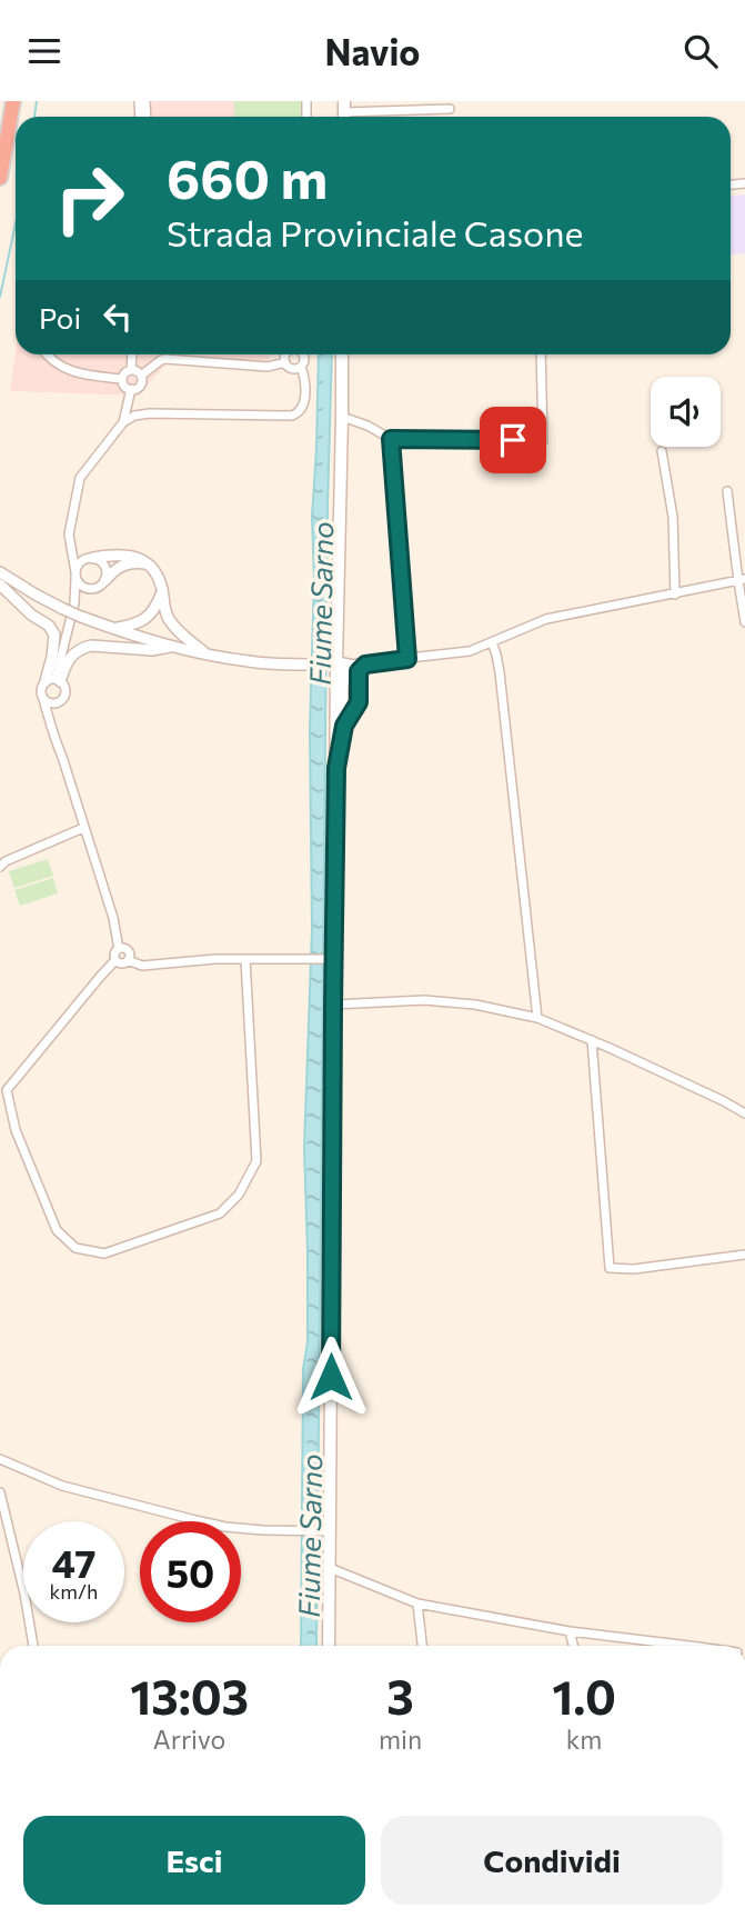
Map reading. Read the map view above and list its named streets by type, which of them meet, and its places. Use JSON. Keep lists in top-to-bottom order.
{
  "water": ["Fiume Sarno"],
  "page": {
    "header": "Navio",
    "turn": ["660 m", "Strada Provinciale Casone"],
    "then": "Poi",
    "speed": "47 km/h",
    "limit": "50",
    "eta": [
      "13:03",
      "Arrivo",
      "3",
      "min",
      "1.0",
      "km"
    ],
    "buttons": ["Esci", "Condividi"]
  }
}
